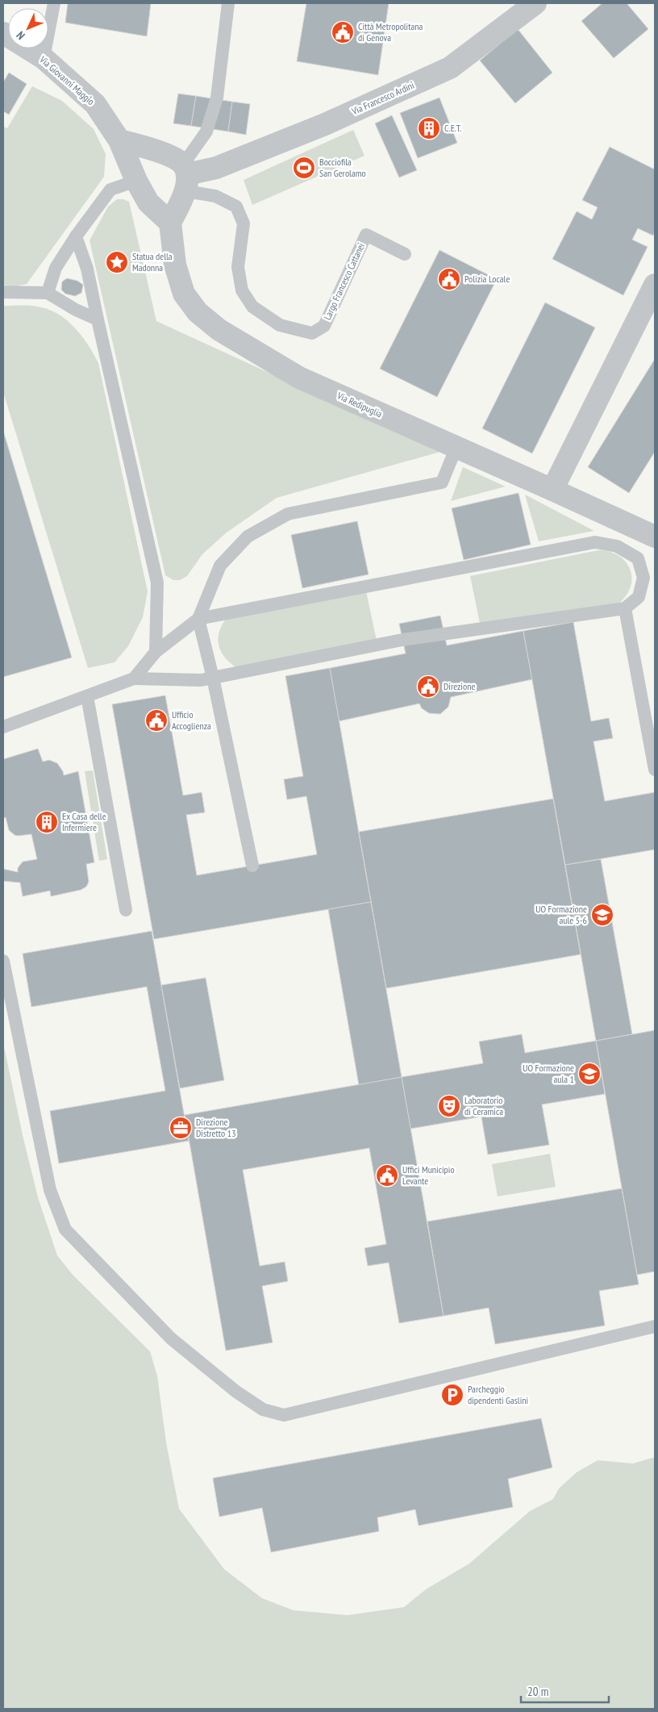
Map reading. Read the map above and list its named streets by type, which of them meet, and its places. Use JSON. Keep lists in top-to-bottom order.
{
  "streets": {
    "street": [
      "Via Giovanni Maggio",
      "Via Francesco Ardini",
      "Largo Francesco Cattanei",
      "Via Redipuglia"
    ]
  },
  "crossings": [
    ["Via Giovanni Maggio", "Largo Francesco Cattanei"],
    ["Via Francesco Ardini", "Largo Francesco Cattanei"]
  ],
  "places": {
    "public building": [
      "Città Metropolitana di Genova",
      "Polizia Locale",
      "Direzione",
      "Ufficio Accoglienza",
      "Uffici Municipio Levante"
    ],
    "building": ["C.E.T.", "Ex Casa delle Infermiere"],
    "sports": ["Bocciofila San Gerolamo"],
    "place": ["Statua della Madonna"],
    "school or university": ["UO Formazione aule 5-6", "UO Formazione aula 1"],
    "theatre": ["Laboratorio di Ceramica"],
    "office": ["Direzione Distretto 13"],
    "parking": ["Parcheggio dipendenti Gaslini"]
  },
  "scale_bar": "20 m",
  "north": "bottom left"
}
